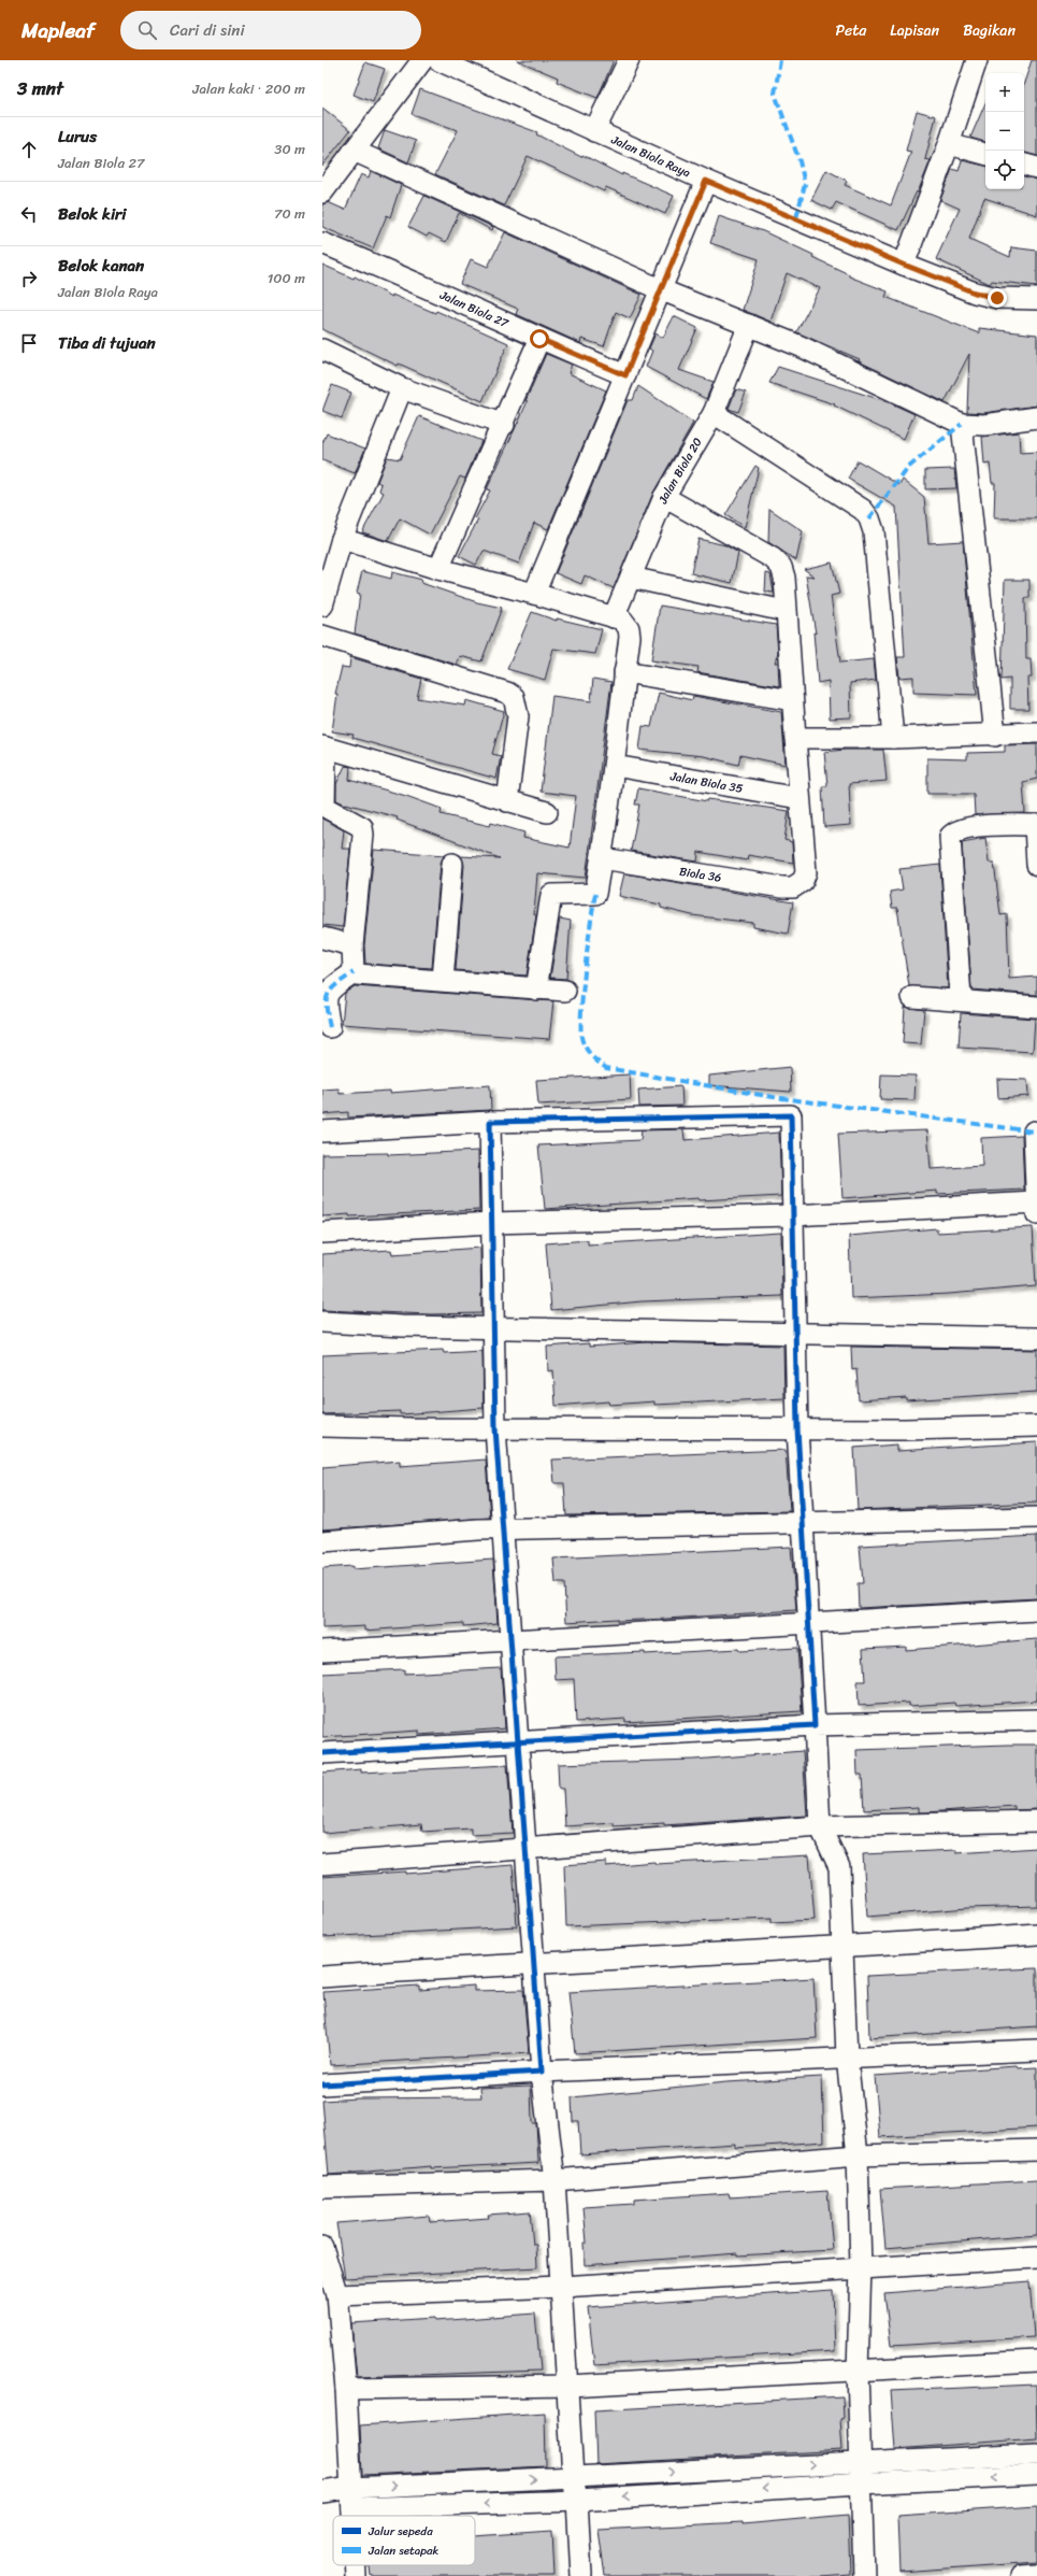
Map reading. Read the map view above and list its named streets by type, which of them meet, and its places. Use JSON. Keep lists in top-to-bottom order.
{
  "streets": {
    "street": [
      "Jalan Biola Raya",
      "Jalan Biola 27",
      "Jalan Biola 20",
      "Jalan Biola 35",
      "Biola 36"
    ]
  },
  "crossings": [
    ["Jalan Biola 35", "Biola 36"]
  ],
  "legend": ["Jalur sepeda", "Jalan setapak"],
  "page": {
    "header": "Mapleaf",
    "search": "Cari di sini",
    "nav": ["Peta", "Lapisan", "Bagikan"],
    "heading": ["3 mnt", "Jalan kaki · 200 m"],
    "map_buttons": ["+", "−"],
    "list": [
      ["Lurus", "Jalan Biola 27", "30 m"],
      ["Belok kiri", "70 m"],
      ["Belok kanan", "Jalan Biola Raya", "100 m"],
      "Tiba di tujuan"
    ]
  }
}
